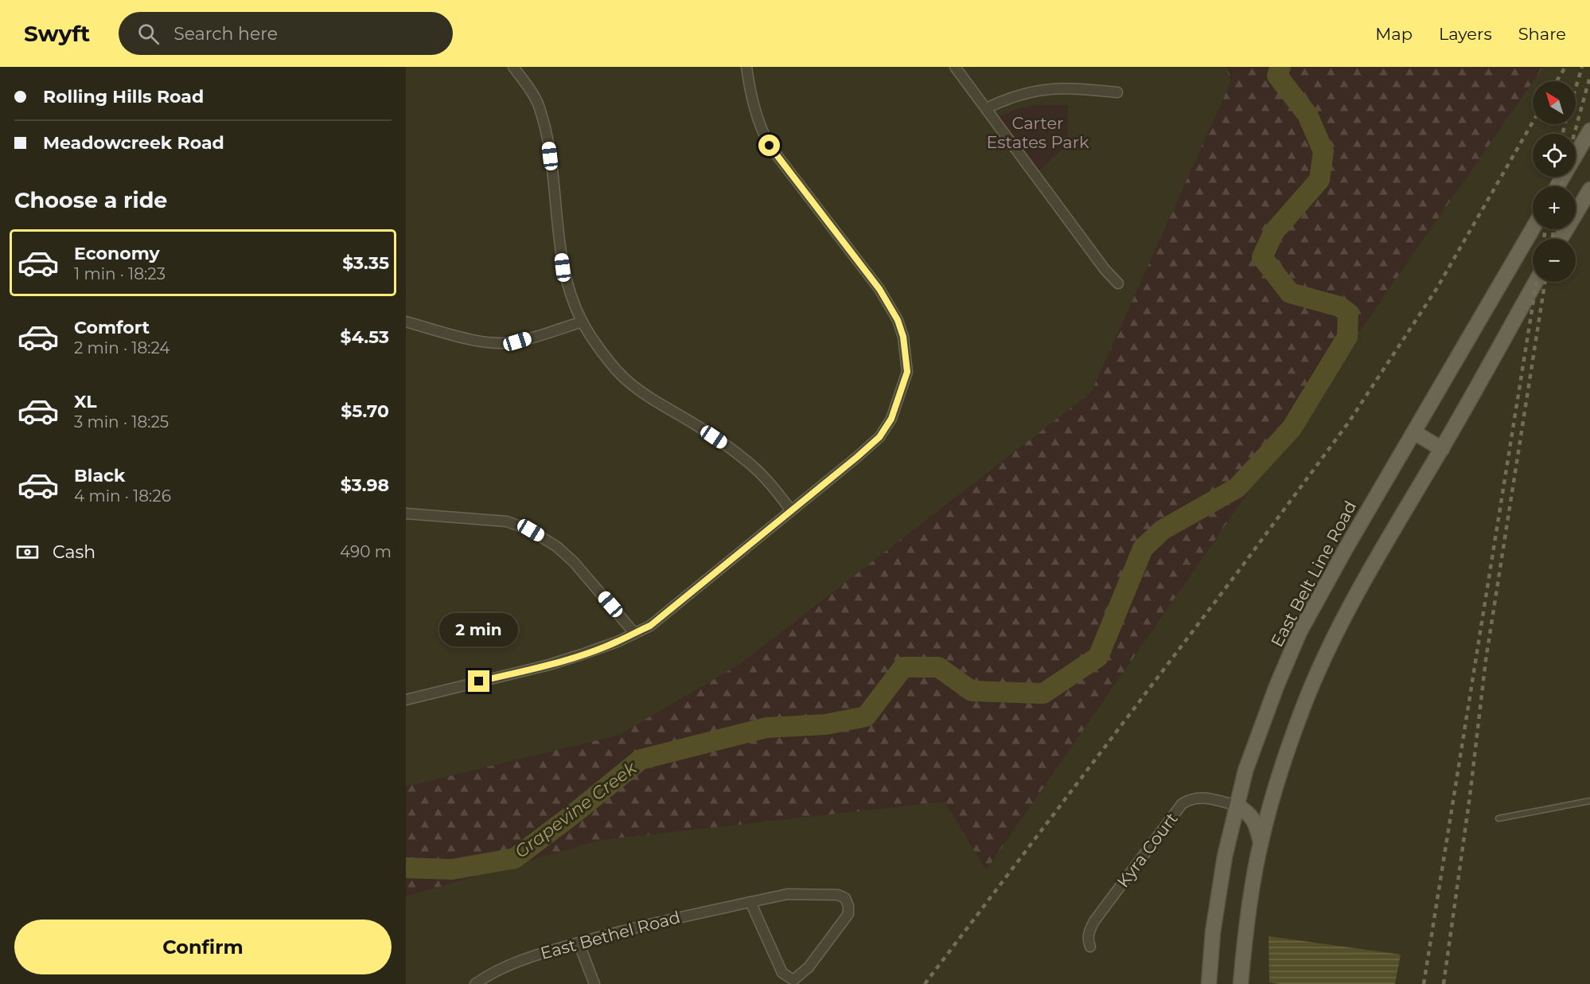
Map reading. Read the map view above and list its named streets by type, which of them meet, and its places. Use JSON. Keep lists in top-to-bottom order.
{
  "streets": {
    "main road": ["East Belt Line Road"],
    "street": ["Kyra Court", "East Bethel Road"]
  },
  "crossings": [
    ["East Belt Line Road", "Kyra Court"]
  ],
  "water": ["Grapevine Creek"],
  "parks": ["Carter Estates Park"],
  "north": "top left",
  "page": {
    "header": "Swyft",
    "search": "Search here",
    "nav": ["Map", "Layers", "Share"],
    "banner": ["Rolling Hills Road", "Meadowcreek Road"],
    "map_buttons": ["+", "−"],
    "heading": "Choose a ride",
    "list": [
      {
        "name": "Economy",
        "note": "1 min · 18:23",
        "value": "$3.35"
      },
      {
        "name": "Comfort",
        "note": "2 min · 18:24",
        "value": "$4.53"
      },
      {
        "name": "XL",
        "note": "3 min · 18:25",
        "value": "$5.70"
      },
      {
        "name": "Black",
        "note": "4 min · 18:26",
        "value": "$3.98"
      }
    ],
    "pay": ["Cash", "490 m"],
    "bubble": "2 min",
    "buttons": "Confirm"
  }
}
